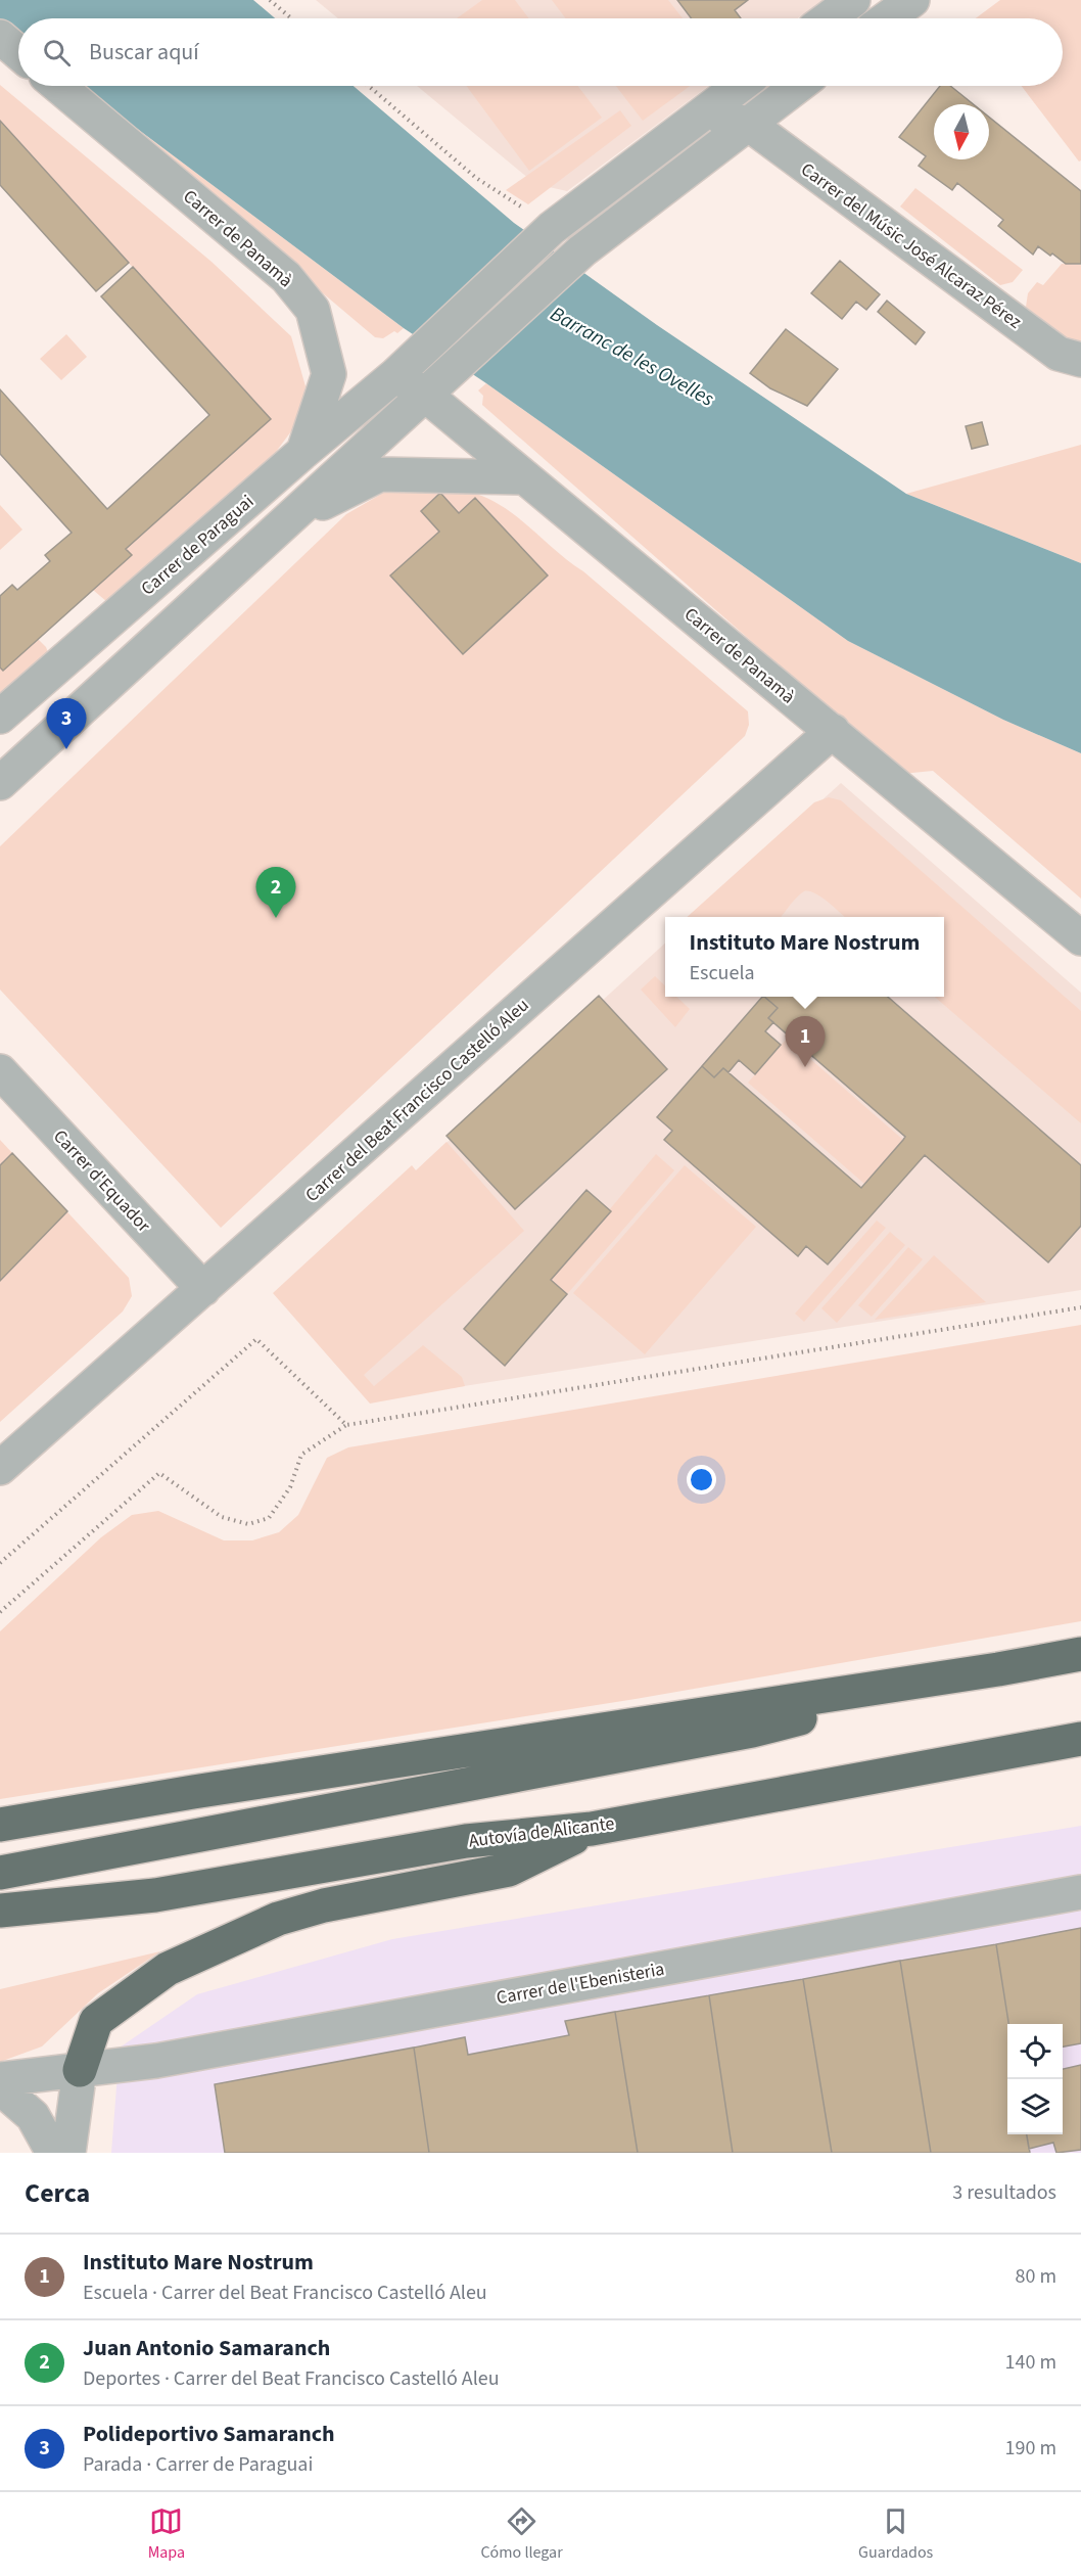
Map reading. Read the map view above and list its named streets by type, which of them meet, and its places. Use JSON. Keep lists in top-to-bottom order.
{
  "streets": {
    "highway": ["Autovía de Alicante"],
    "street": [
      "Carrer de Panamà",
      "Carrer del Músic José Alcaraz Pérez",
      "Carrer de Paraguai",
      "Carrer del Beat Francisco Castelló Aleu",
      "Carrer d'Equador",
      "Carrer de l'Ebenisteria"
    ]
  },
  "crossings": [
    ["Carrer de Panamà", "Carrer de Paraguai"],
    ["Carrer de Panamà", "Carrer del Beat Francisco Castelló Aleu"],
    ["Carrer del Beat Francisco Castelló Aleu", "Carrer d'Equador"]
  ],
  "water": ["Barranc de les Ovelles"],
  "north": "bottom",
  "page": {
    "search": "Buscar aquí",
    "pins": ["3", "2", "1"],
    "popup": ["Instituto Mare Nostrum", "Escuela"],
    "heading": ["Cerca", "3 resultados"],
    "list": [
      {
        "mark": "1",
        "name": "Instituto Mare Nostrum",
        "note": "Escuela · Carrer del Beat Francisco Castelló Aleu",
        "value": "80 m"
      },
      {
        "mark": "2",
        "name": "Juan Antonio Samaranch",
        "note": "Deportes · Carrer del Beat Francisco Castelló Aleu",
        "value": "140 m"
      },
      {
        "mark": "3",
        "name": "Polideportivo Samaranch",
        "note": "Parada · Carrer de Paraguai",
        "value": "190 m"
      }
    ],
    "nav": ["Mapa", "Cómo llegar", "Guardados"]
  }
}
